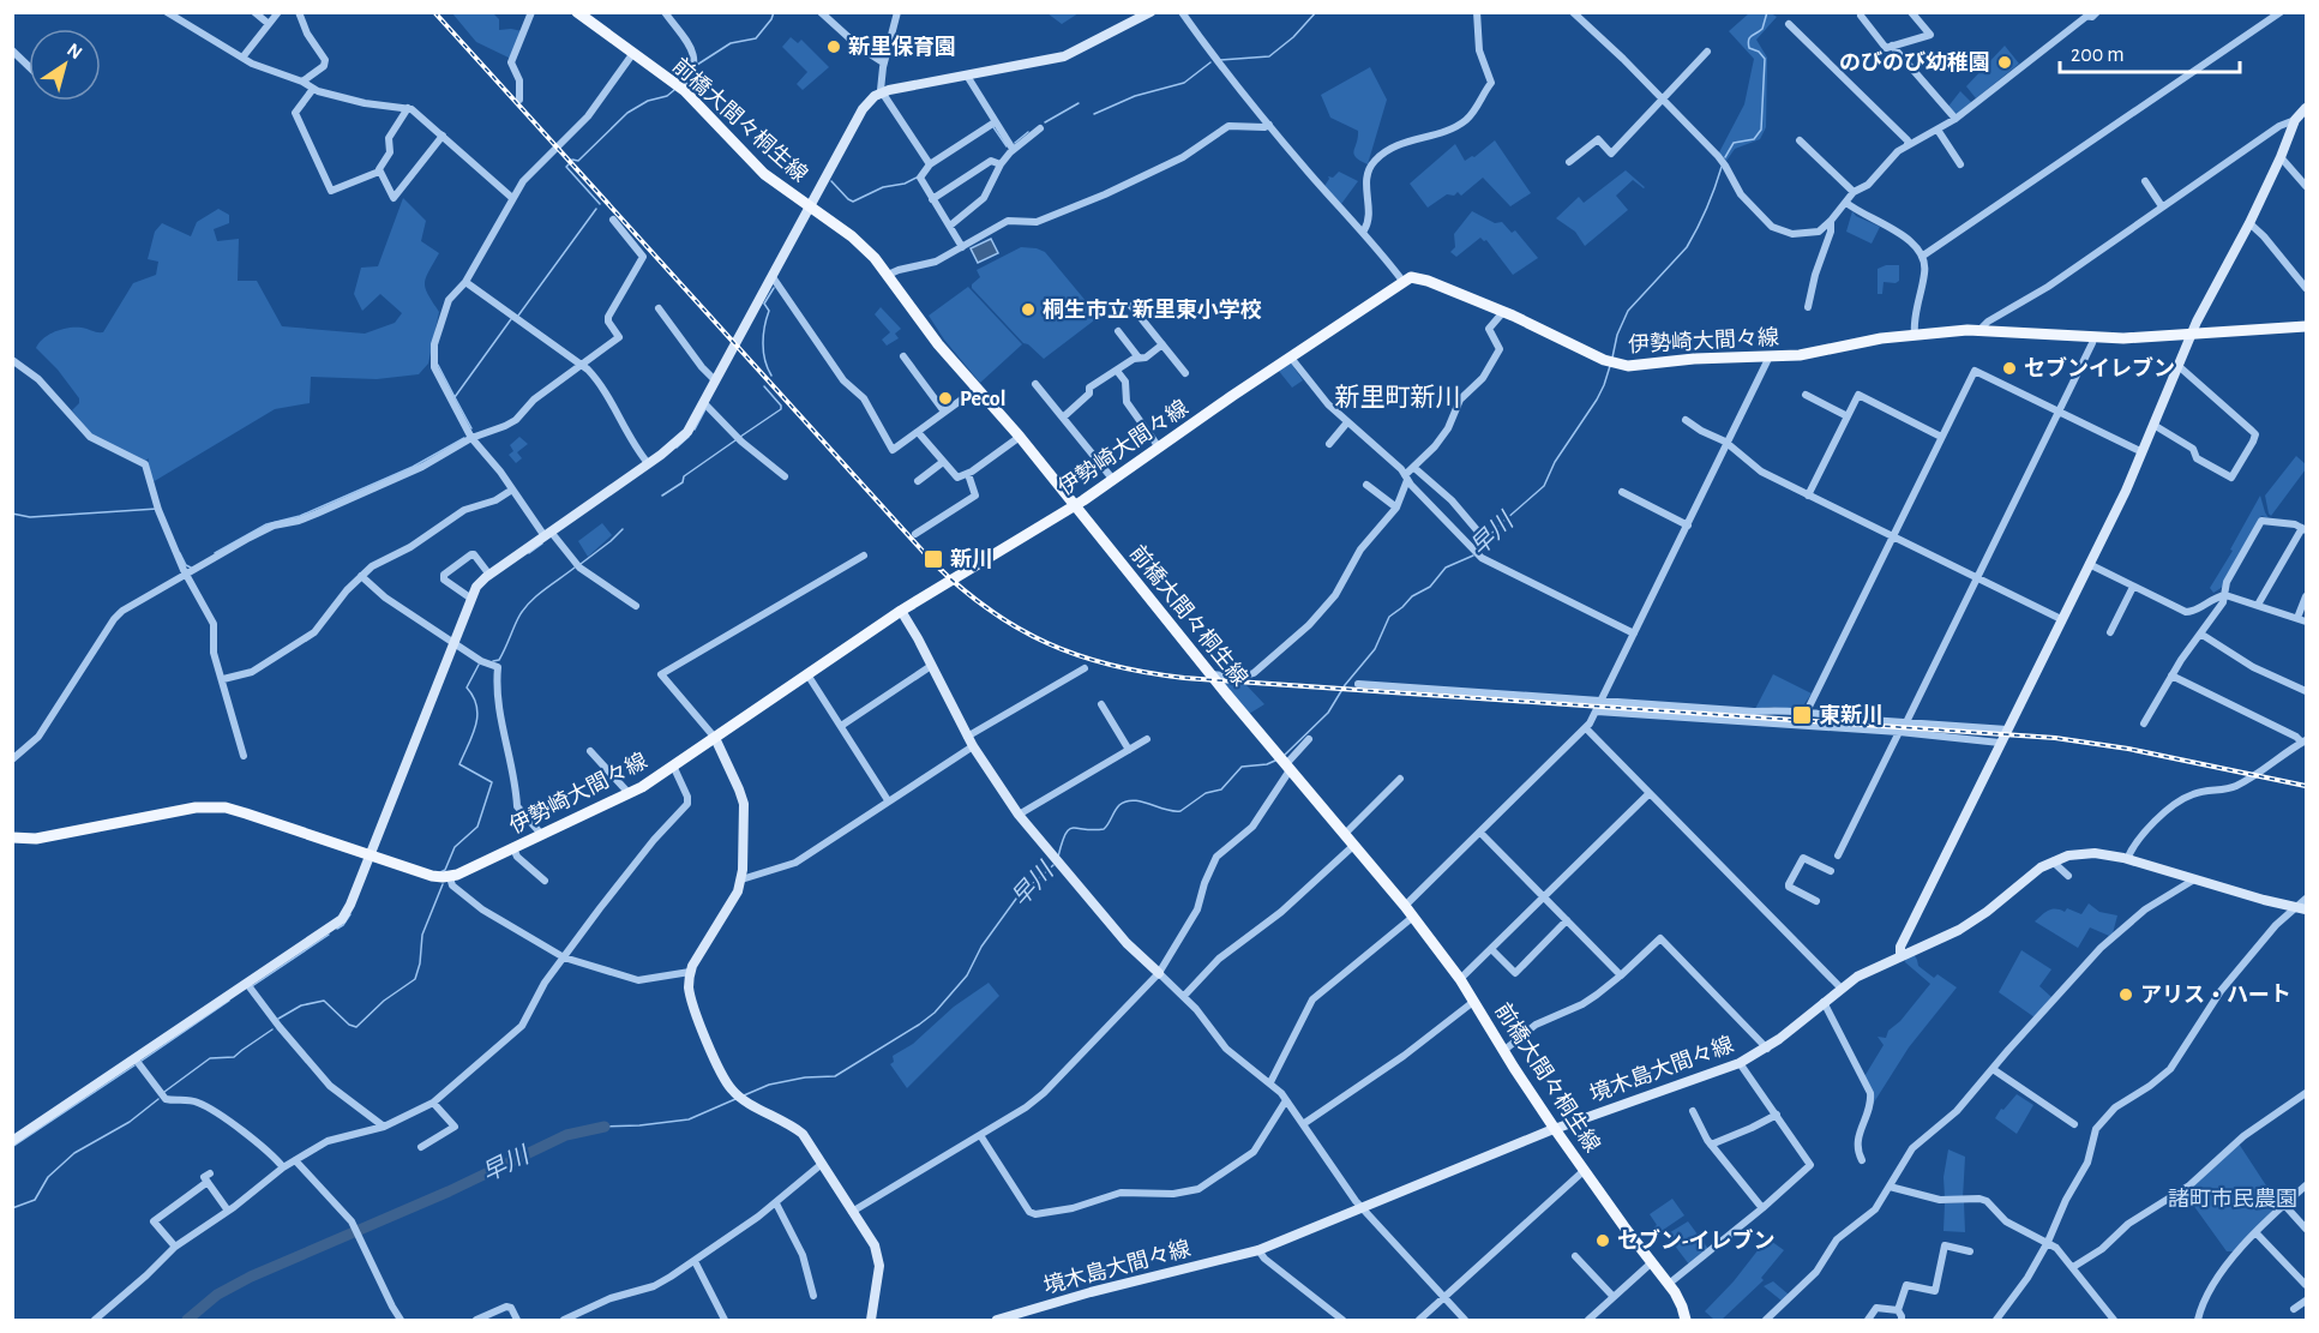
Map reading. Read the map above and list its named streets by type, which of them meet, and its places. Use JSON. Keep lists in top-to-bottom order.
{
  "streets": {
    "main road": ["前橋大間々桐生線", "伊勢崎大間々線"],
    "street": ["境木島大間々線"]
  },
  "crossings": [
    ["前橋大間々桐生線", "伊勢崎大間々線"],
    ["前橋大間々桐生線", "境木島大間々線"]
  ],
  "districts": ["新里町新川"],
  "water": ["早川"],
  "parks": ["諸町市民農園"],
  "places": {
    "other": [
      "新里保育園",
      "のびのび幼稚園",
      "桐生市立 新里東小学校",
      "セブンイレブン",
      "Pecol",
      "アリス・ハート",
      "セブン-イレブン"
    ],
    "transit": ["新川", "東新川"]
  },
  "scale_bar": "200 m",
  "north": "top right"
}
